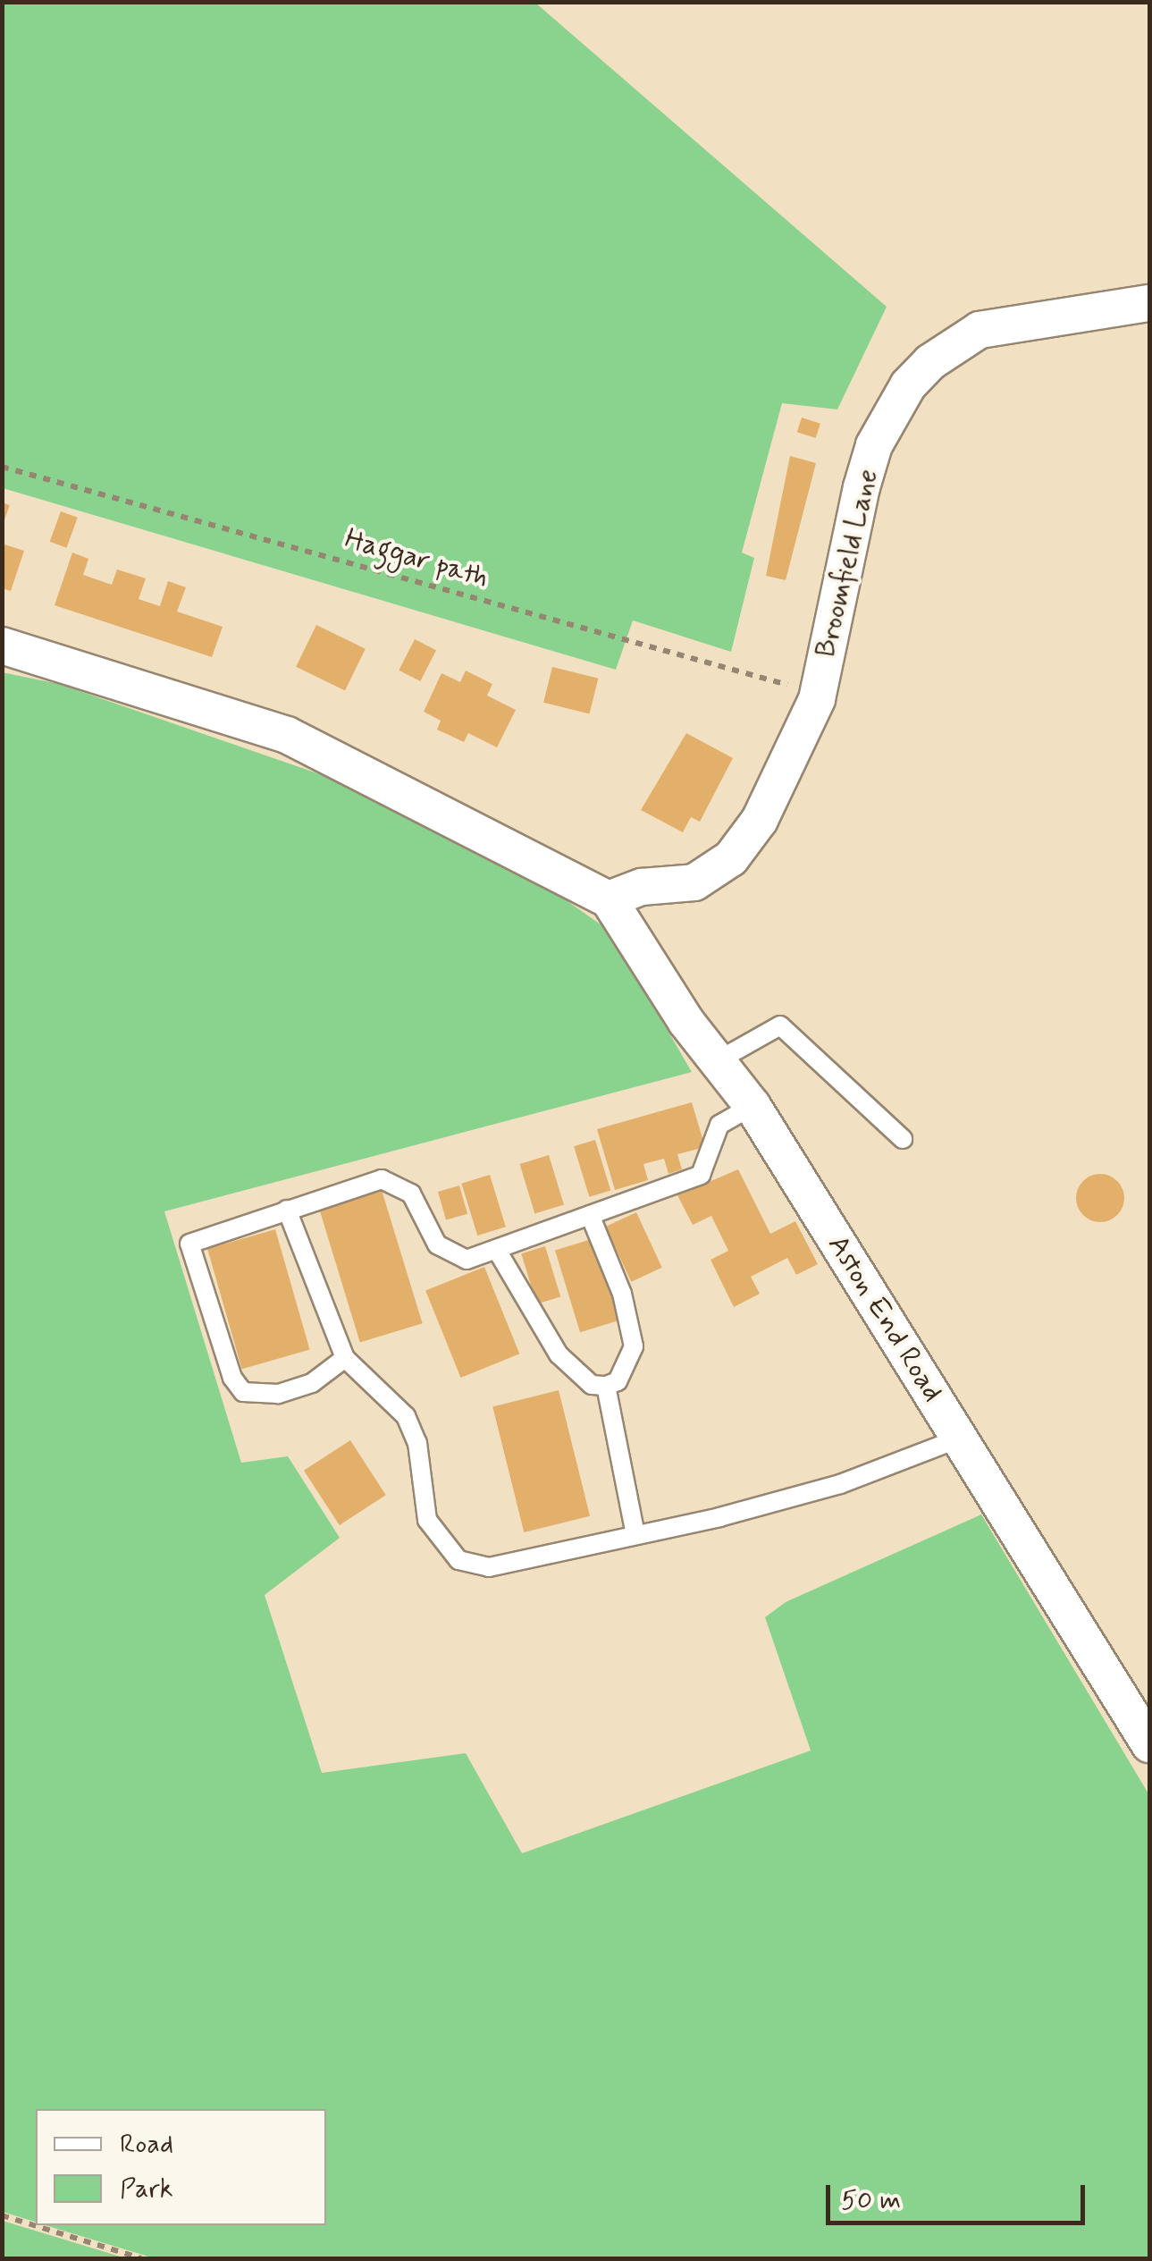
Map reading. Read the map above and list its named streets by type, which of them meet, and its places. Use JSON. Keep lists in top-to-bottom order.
{
  "streets": {
    "street": ["Broomfield Lane", "Aston End Road"],
    "path": ["Haggar path"]
  },
  "crossings": [
    ["Haggar path", "Broomfield Lane"],
    ["Broomfield Lane", "Aston End Road"]
  ],
  "legend": ["Road", "Park"],
  "scale_bar": "50 m"
}
